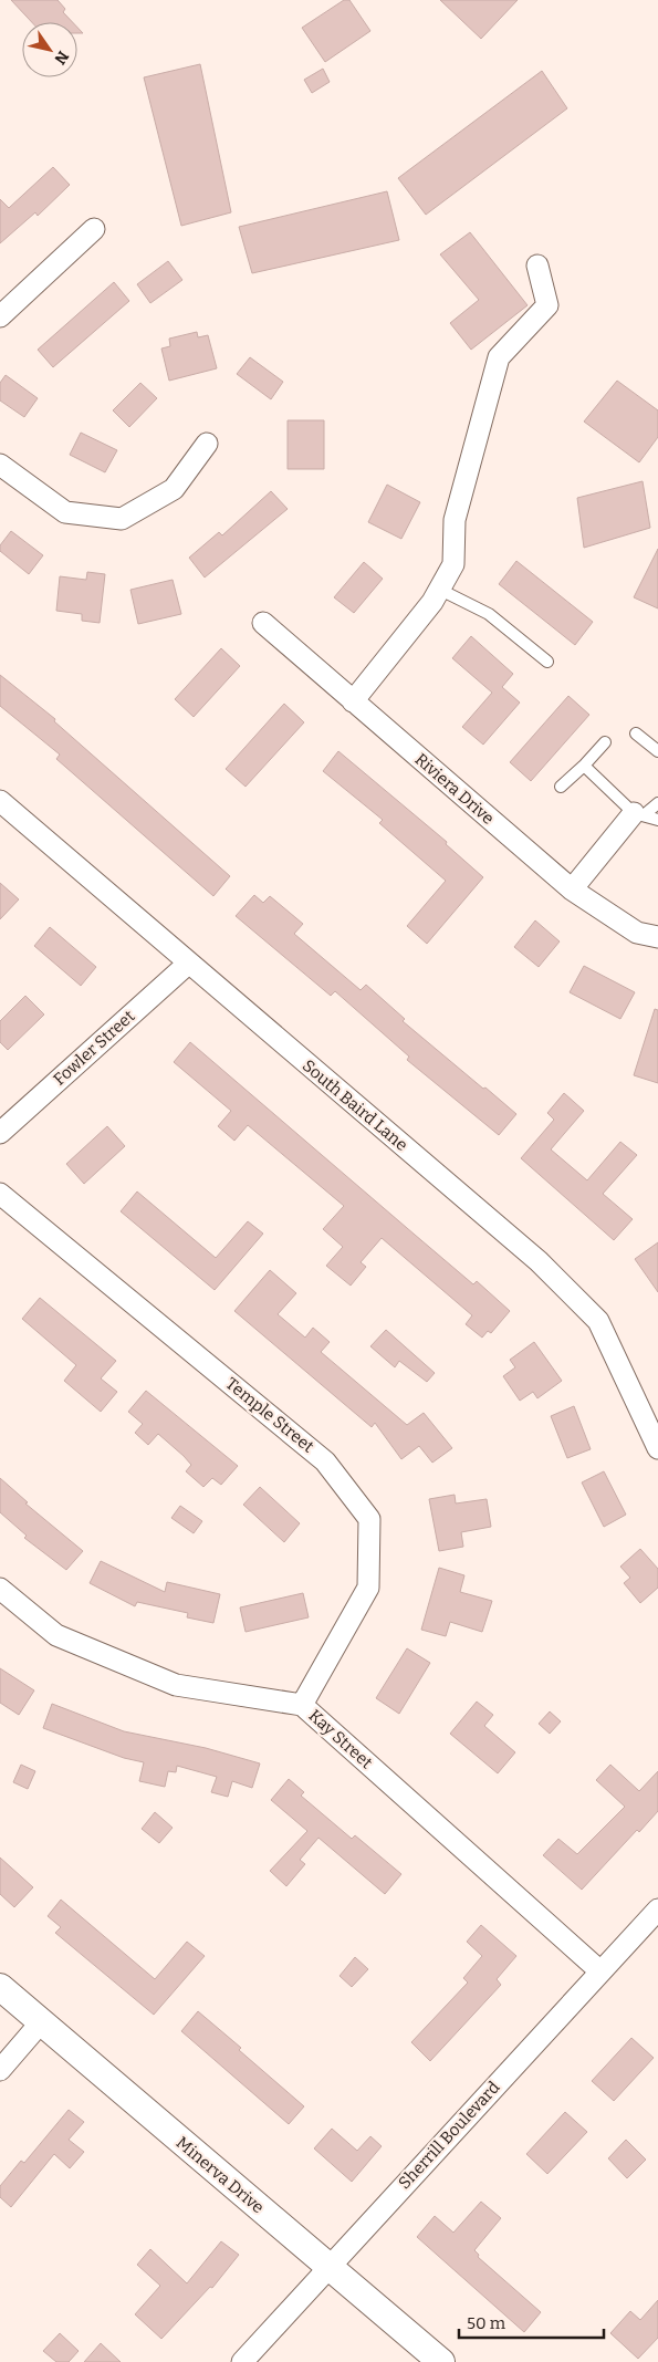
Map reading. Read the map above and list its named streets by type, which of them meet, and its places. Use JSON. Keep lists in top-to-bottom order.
{
  "streets": {
    "street": [
      "Riviera Drive",
      "Fowler Street",
      "South Baird Lane",
      "Temple Street",
      "Kay Street",
      "Sherrill Boulevard",
      "Minerva Drive"
    ]
  },
  "crossings": [
    ["Fowler Street", "South Baird Lane"],
    ["Temple Street", "Kay Street"],
    ["Kay Street", "Sherrill Boulevard"],
    ["Sherrill Boulevard", "Minerva Drive"]
  ],
  "scale_bar": "50 m",
  "north": "bottom right"
}
